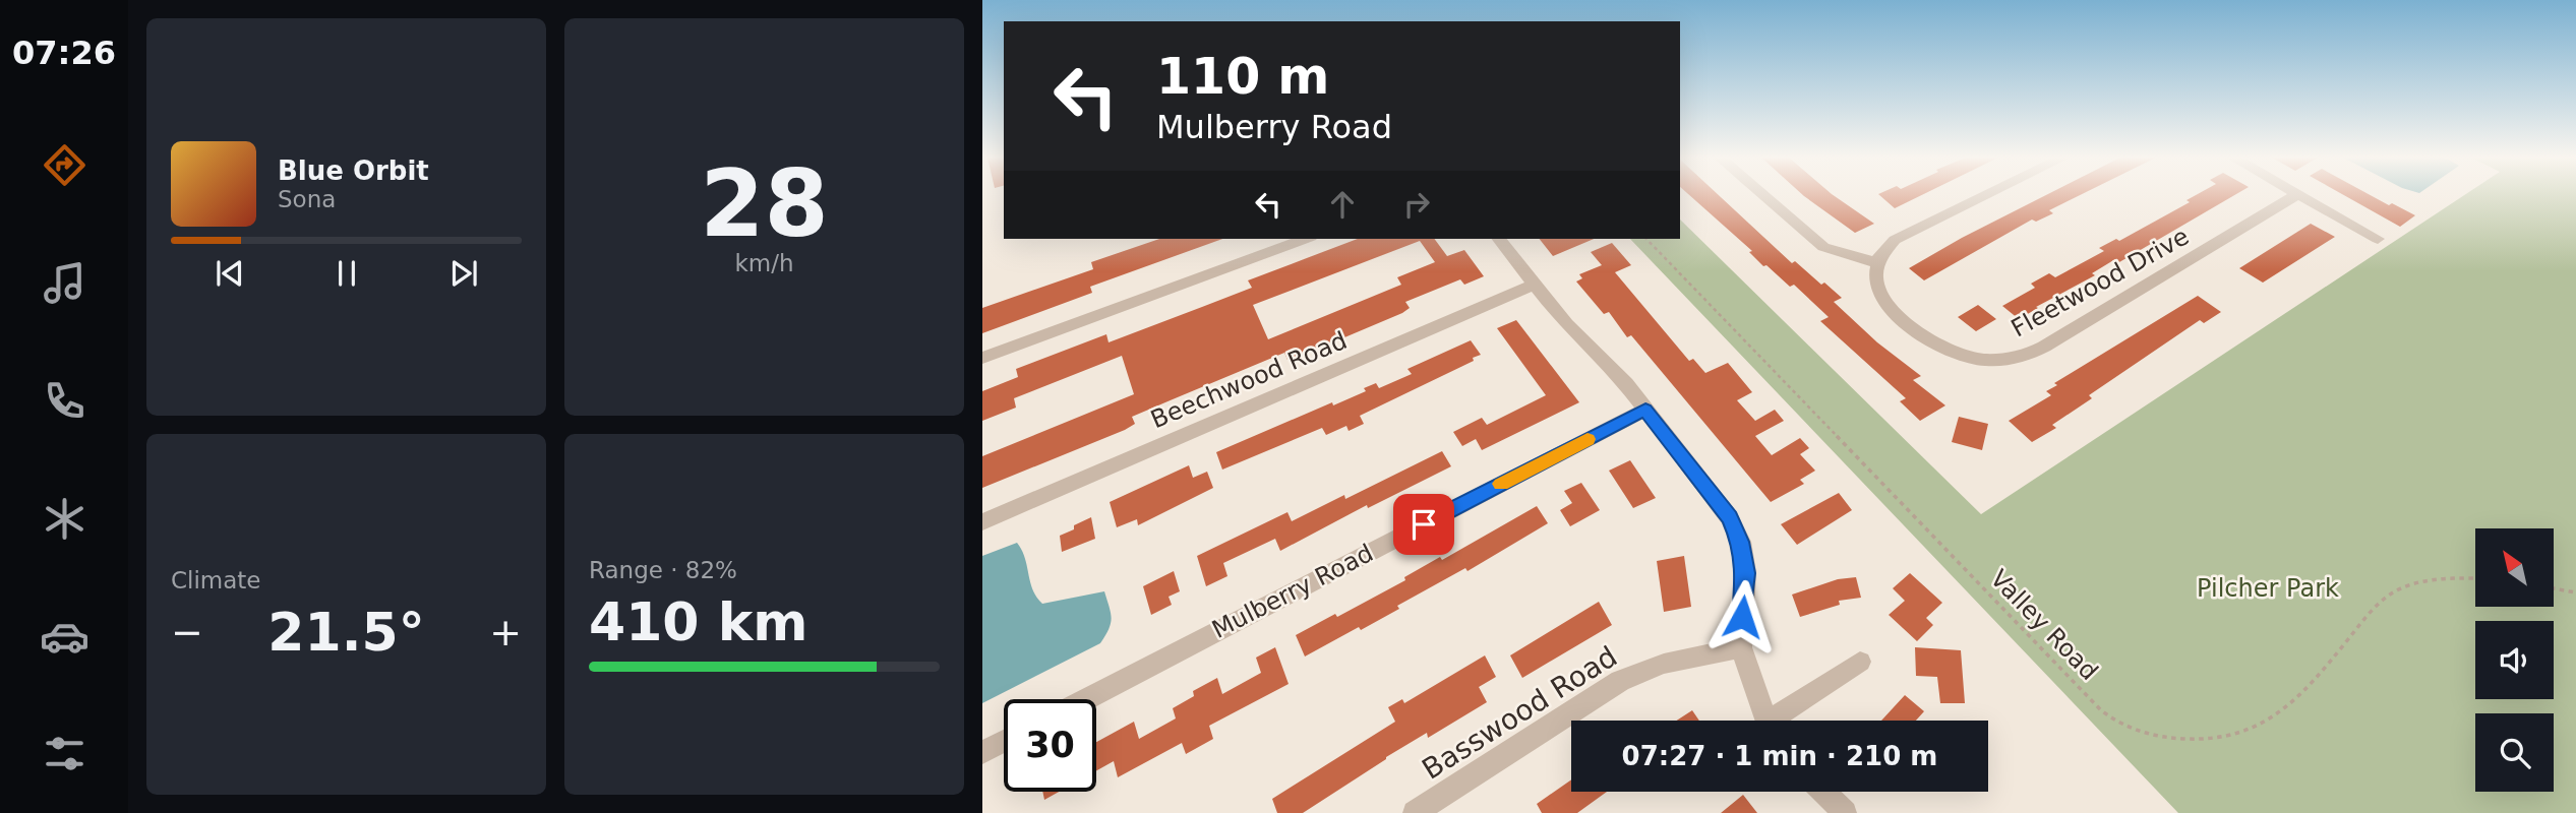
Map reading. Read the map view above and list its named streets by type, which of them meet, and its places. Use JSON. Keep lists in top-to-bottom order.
{
  "streets": {
    "street": [
      "Fleetwood Drive",
      "Beechwood Road",
      "Mulberry Road",
      "Basswood Road"
    ],
    "path": ["Valley Road"]
  },
  "parks": ["Pilcher Park"],
  "north": "top left",
  "page": {
    "tabs": "07:26",
    "tile": [
      ["28", "km/h"],
      "Climate",
      ["Range · 82%", "410 km"]
    ],
    "turn": ["110 m", "Mulberry Road"],
    "song": ["Blue Orbit", "Sona"],
    "heat": ["−", "21.5°", "+"],
    "limit": "30",
    "trip": "07:27 · 1 min · 210 m"
  }
}
